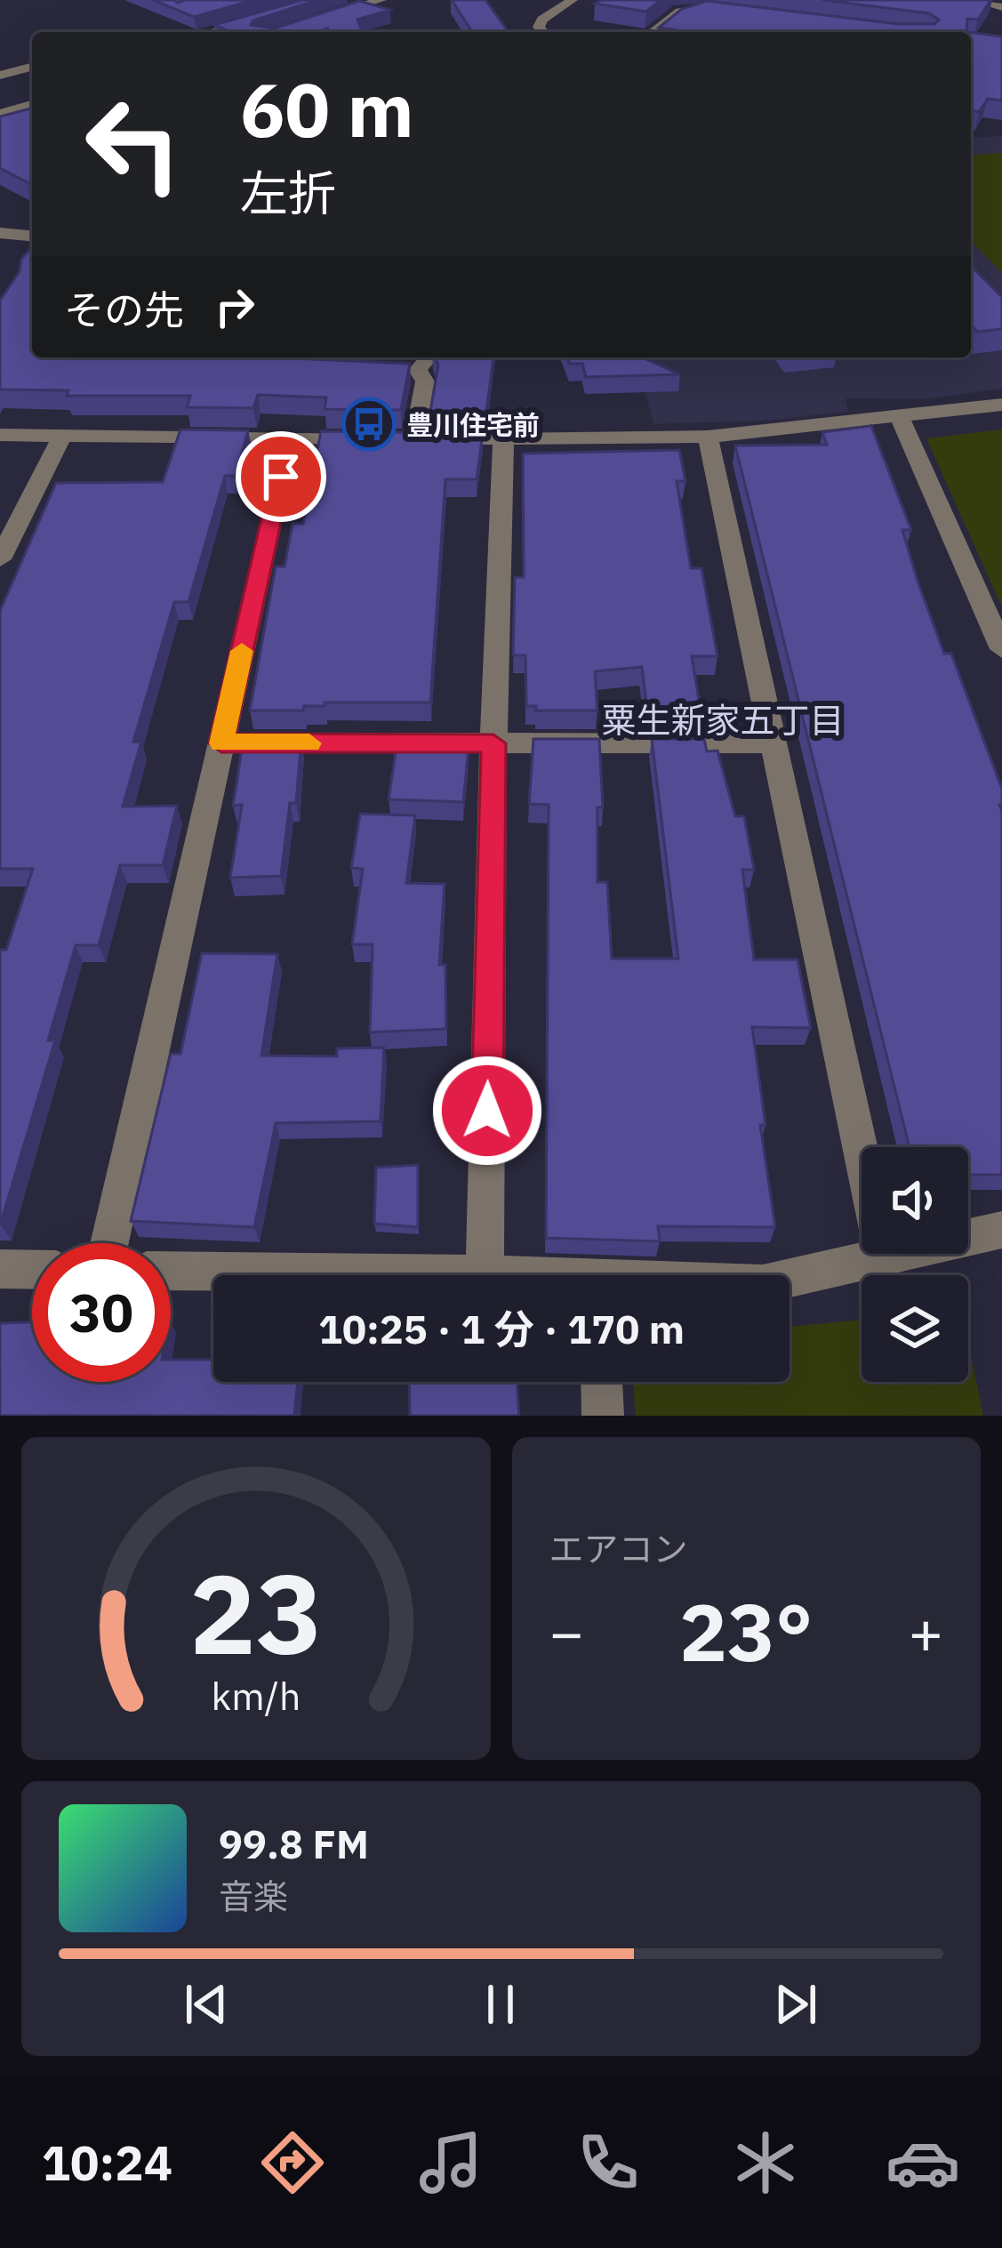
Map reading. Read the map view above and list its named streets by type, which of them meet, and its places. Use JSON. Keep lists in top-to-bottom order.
{
  "districts": ["粟生新家五丁目"],
  "places": {
    "bus stop": ["豊川住宅前"]
  },
  "page": {
    "turn": ["60 m", "左折"],
    "then": "その先",
    "limit": "30",
    "trip": "10:25 · 1 分 · 170 m",
    "tile": "エアコン",
    "heat": ["−", "23°", "+"],
    "song": ["99.8 FM", "音楽"],
    "tabs": "10:24",
    "gauge": ["23", "km/h"]
  }
}
